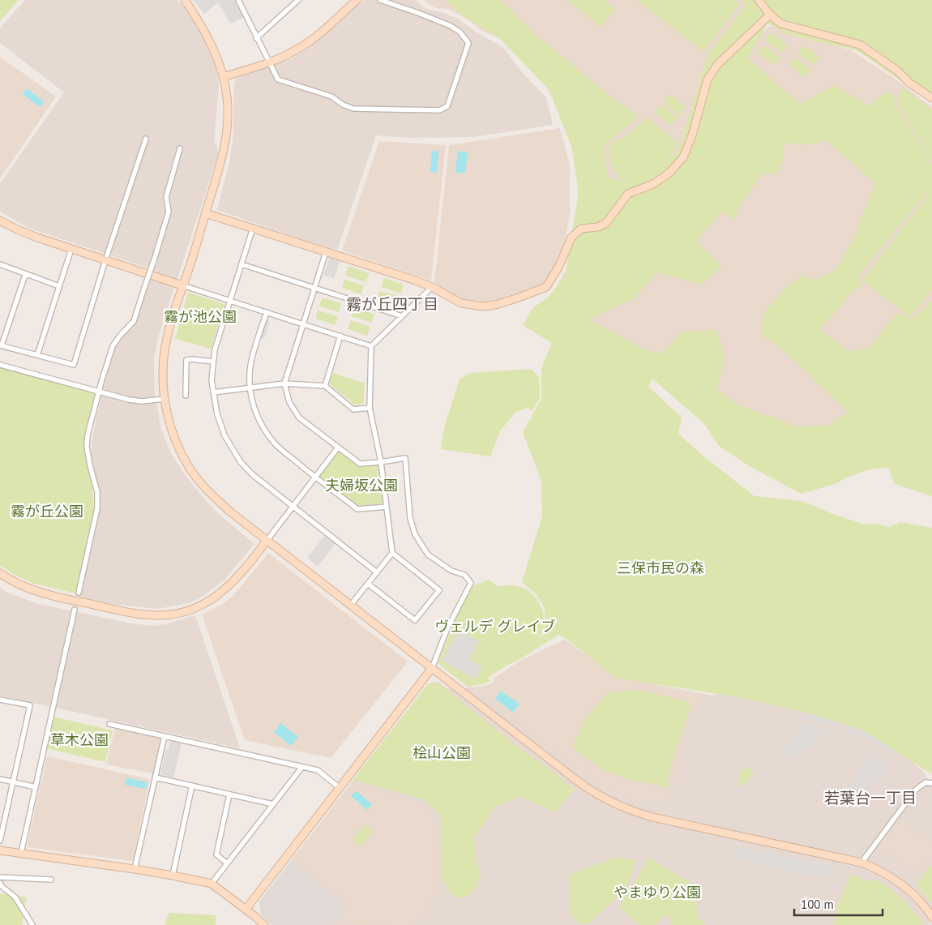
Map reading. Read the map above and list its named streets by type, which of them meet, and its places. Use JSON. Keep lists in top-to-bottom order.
{
  "districts": ["霧が丘四丁目", "若葉台一丁目"],
  "parks": [
    "霧が池公園",
    "夫婦坂公園",
    "霧が丘公園",
    "三保市民の森",
    "ヴェルデ グレイブ",
    "草木公園",
    "桧山公園",
    "やまゆり公園"
  ],
  "scale_bar": "100 m"
}
